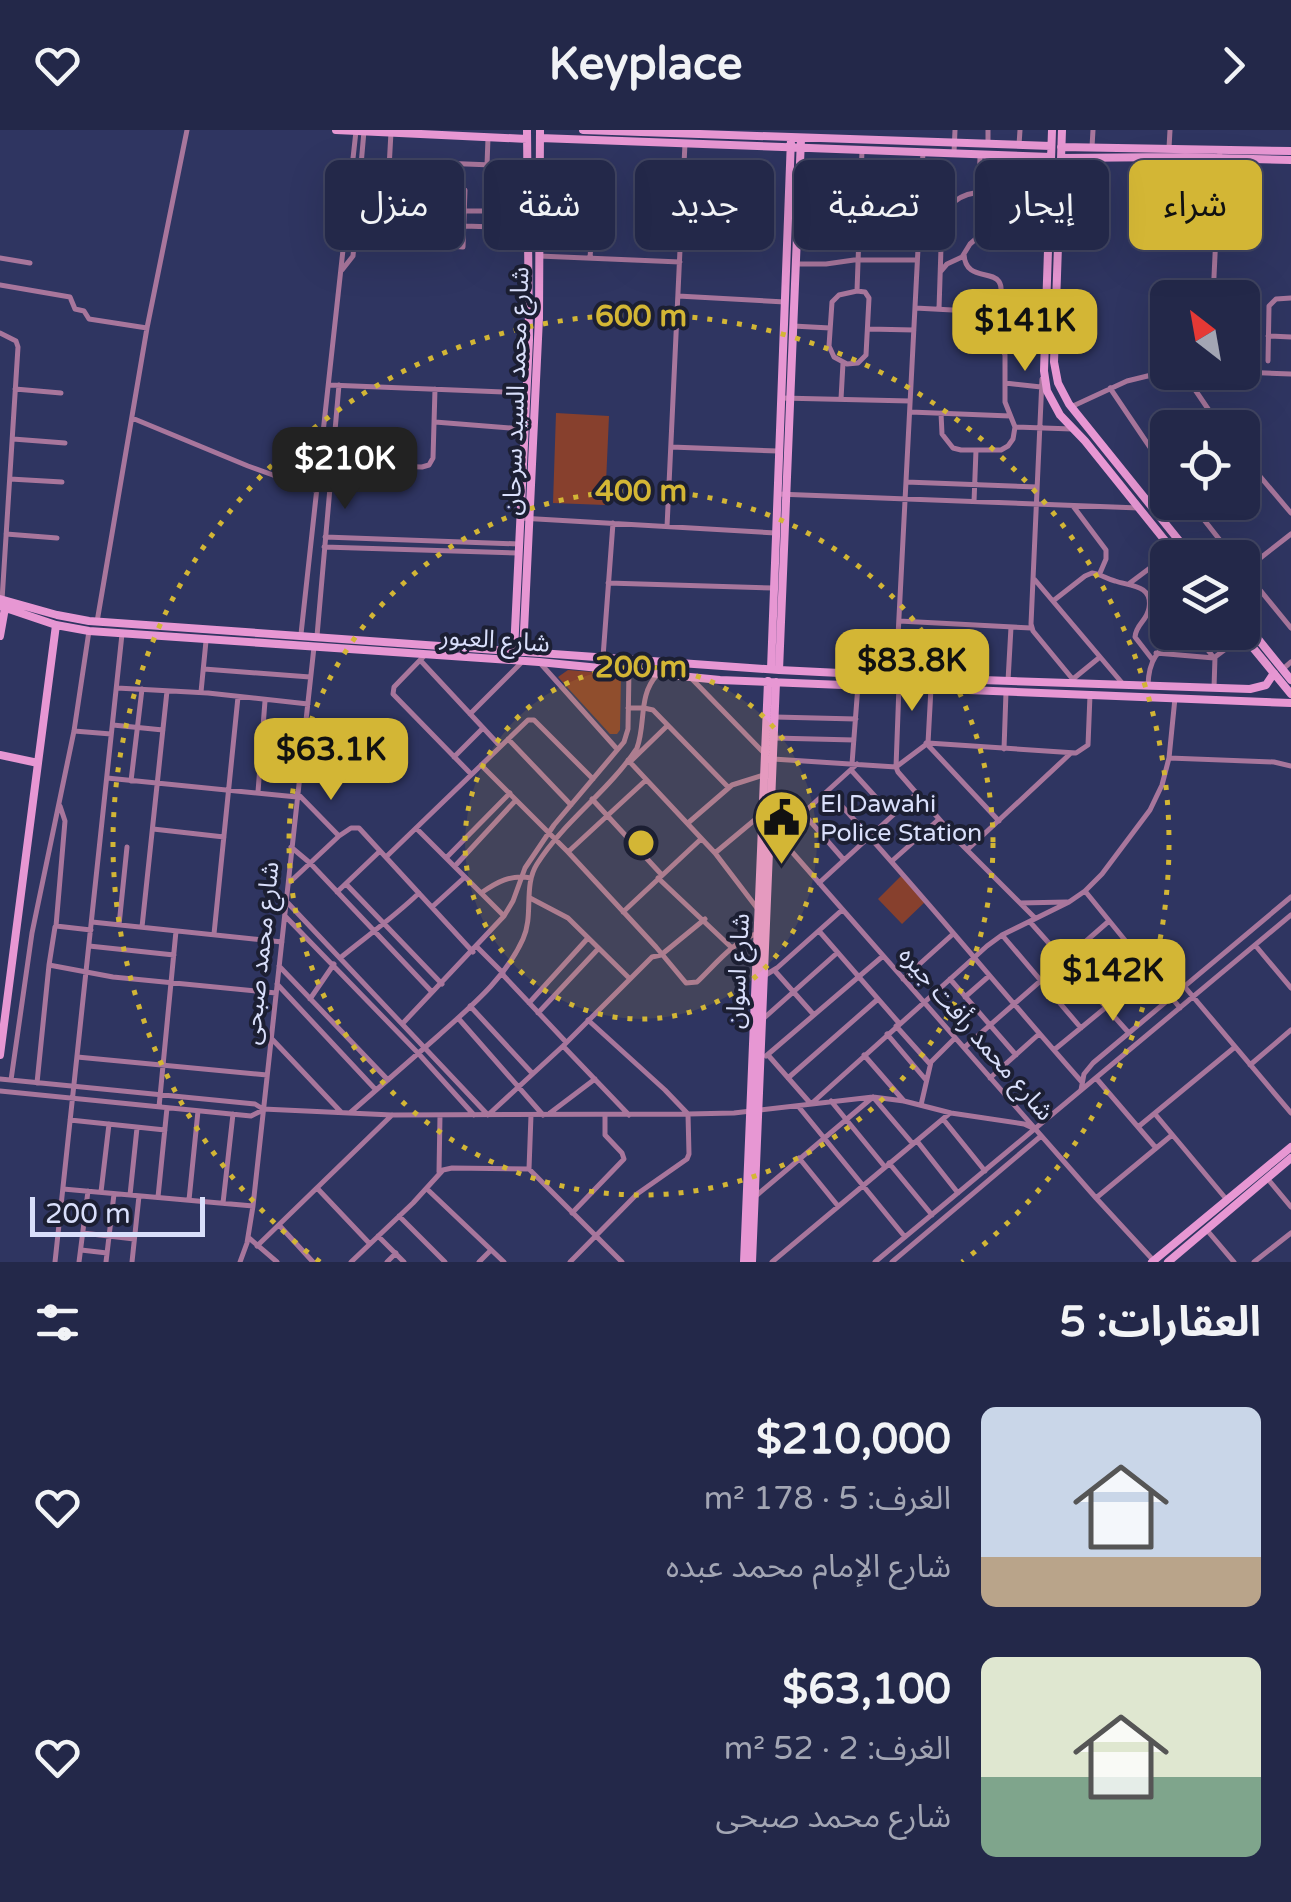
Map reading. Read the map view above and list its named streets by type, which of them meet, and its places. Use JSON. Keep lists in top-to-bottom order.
{
  "streets": {
    "street": [
      "شارع محمد السيد سرحان",
      "شارع العبور",
      "شارع محمد صبحى",
      "شارع اسوان",
      "شارع محمد رأفت جيره"
    ]
  },
  "crossings": [
    ["شارع محمد السيد سرحان", "شارع العبور"],
    ["شارع العبور", "شارع محمد صبحى"],
    ["شارع العبور", "شارع اسوان"],
    ["شارع اسوان", "شارع محمد رأفت جيره"]
  ],
  "places": {
    "public building": ["El Dawahi Police Station"]
  },
  "scale_bar": "200 m",
  "north": "top left",
  "page": {
    "header": "Keyplace",
    "chip": [
      "شراء",
      "إيجار",
      "تصفية",
      "جديد",
      "شقة",
      "منزل"
    ],
    "price": [
      "$141K",
      "$210K",
      "$83.8K",
      "$63.1K",
      "$142K"
    ],
    "scale": "200 m",
    "heading": "العقارات: 5",
    "list": [
      {
        "name": "$210,000",
        "note": "الغرف: 5 · 178 m² · شارع الإمام محمد عبده"
      },
      {
        "name": "$63,100",
        "note": "الغرف: 2 · 52 m² · شارع محمد صبحى"
      }
    ]
  },
  "rings": ["600 m", "400 m", "200 m"]
}
